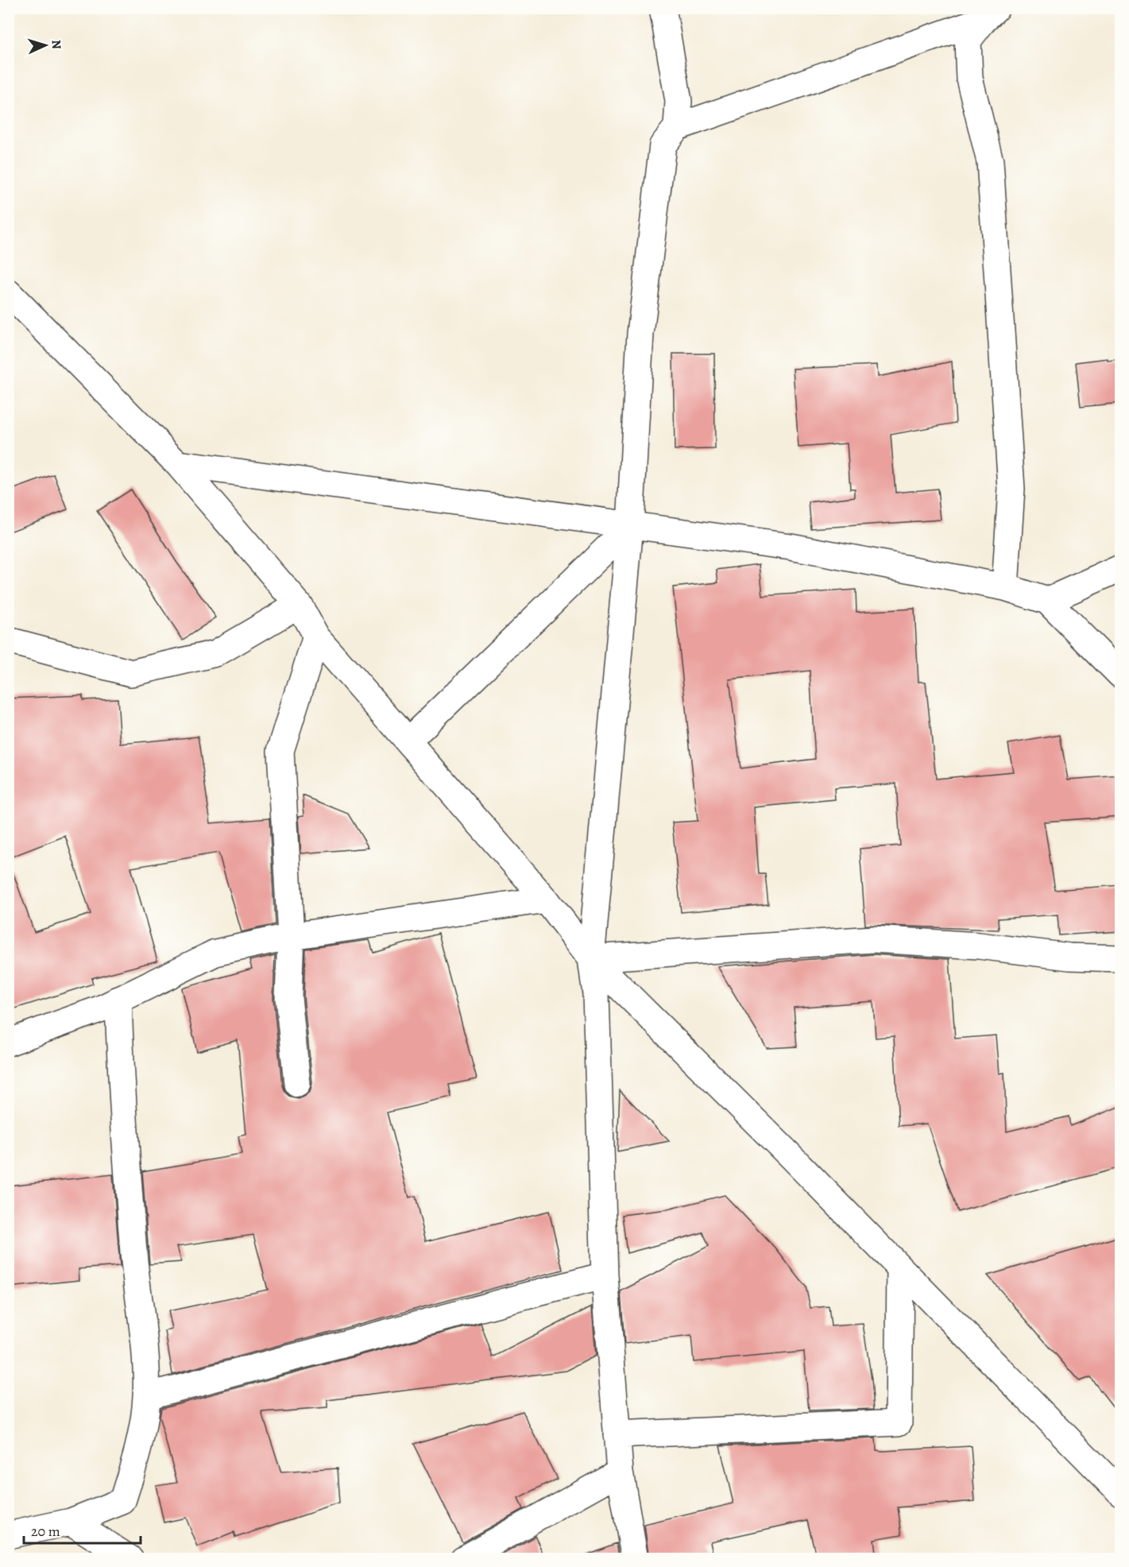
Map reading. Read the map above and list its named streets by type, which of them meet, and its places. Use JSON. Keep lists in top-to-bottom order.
{
  "scale_bar": "20 m",
  "north": "right"
}
